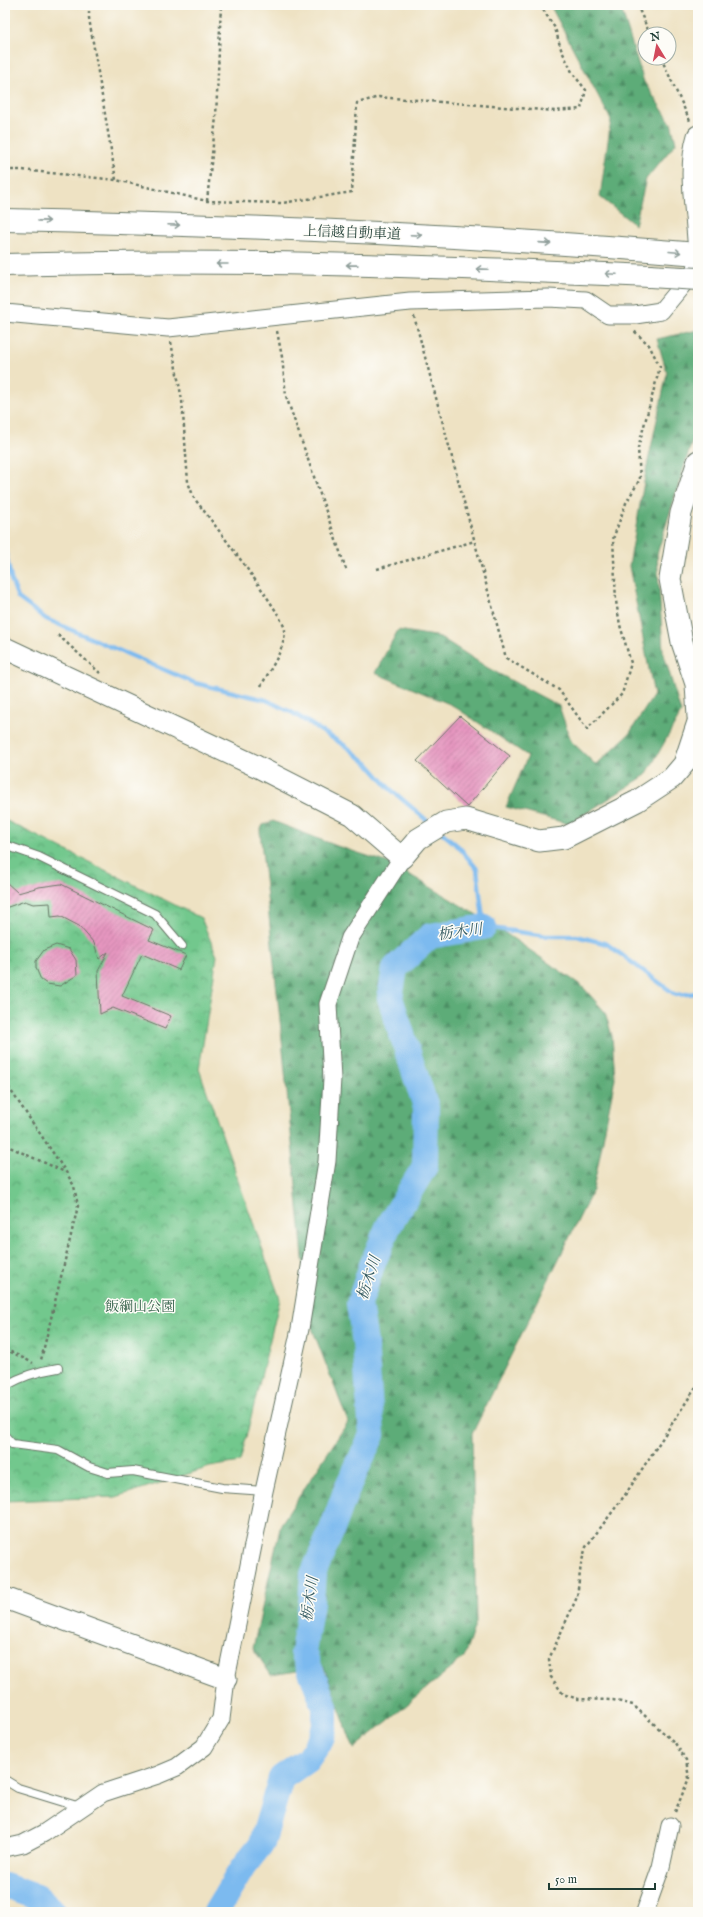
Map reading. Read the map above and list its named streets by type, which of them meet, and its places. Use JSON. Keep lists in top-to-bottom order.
{
  "streets": {
    "highway": ["上信越自動車道"]
  },
  "water": ["栃木川"],
  "parks": ["飯綱山公園"],
  "scale_bar": "50 m",
  "north": "top"
}
